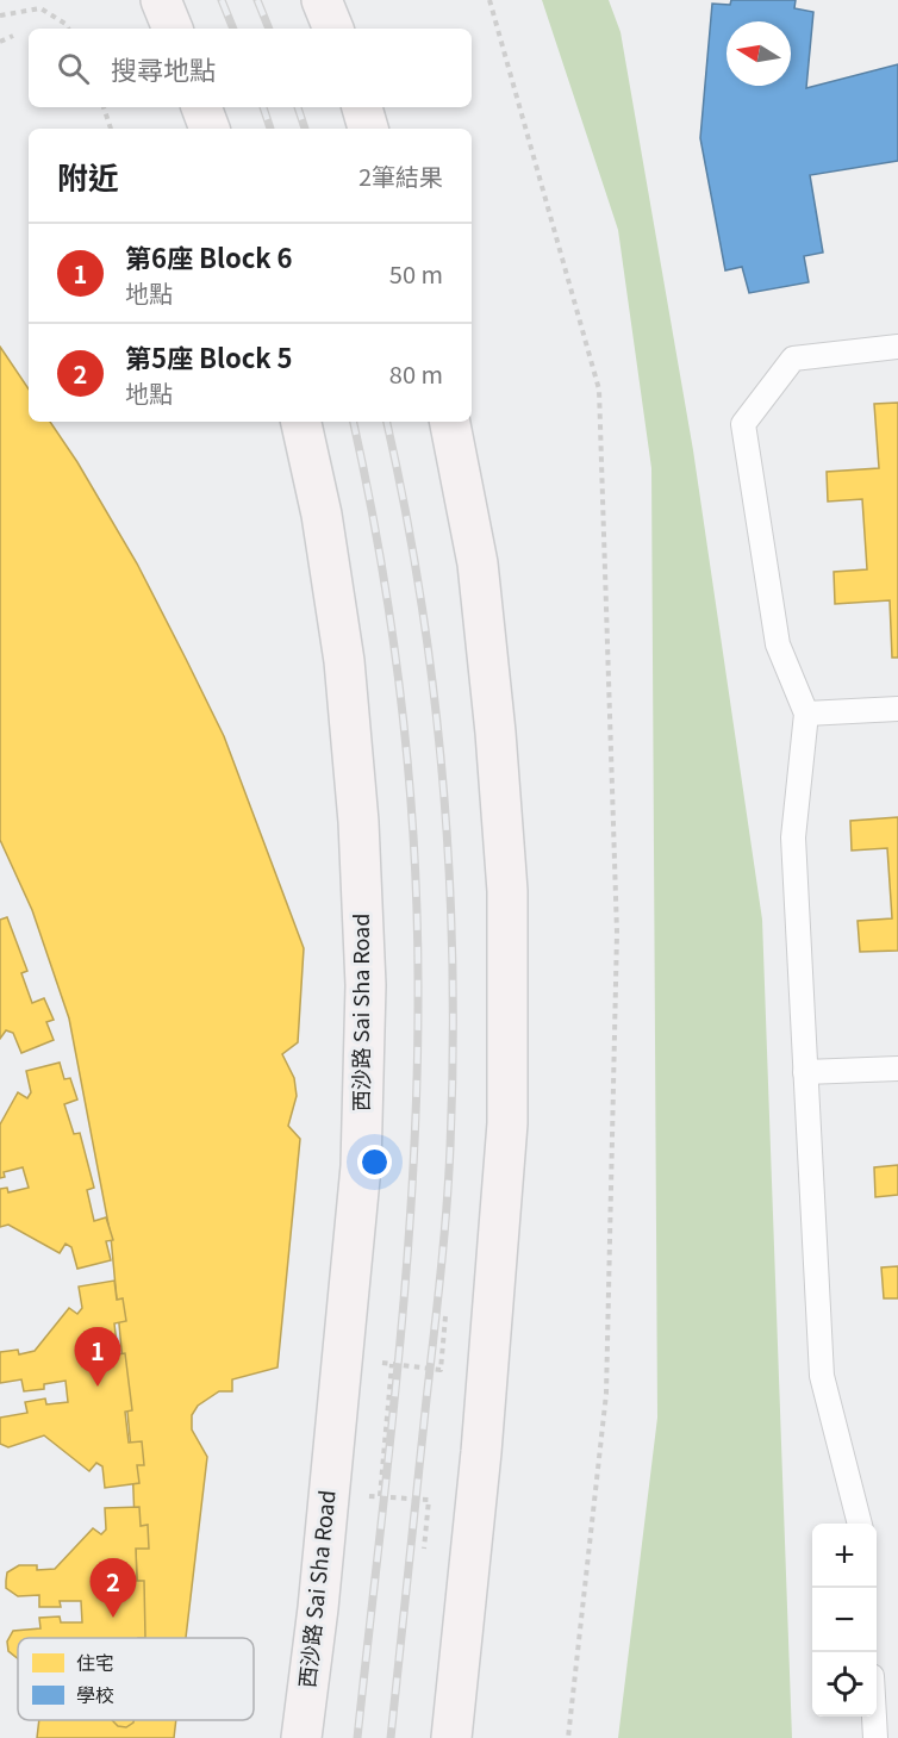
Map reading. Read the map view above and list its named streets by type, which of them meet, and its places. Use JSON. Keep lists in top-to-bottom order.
{
  "streets": {
    "main road": ["西沙路 Sai Sha Road"]
  },
  "legend": ["住宅", "學校"],
  "north": "left",
  "page": {
    "search": "搜尋地點",
    "heading": ["附近", "2筆結果"],
    "list": [
      {
        "mark": "1",
        "name": "第6座 Block 6",
        "note": "地點",
        "value": "50 m"
      },
      {
        "mark": "2",
        "name": "第5座 Block 5",
        "note": "地點",
        "value": "80 m"
      }
    ],
    "pins": ["1", "2"],
    "map_buttons": ["+", "−"]
  }
}
